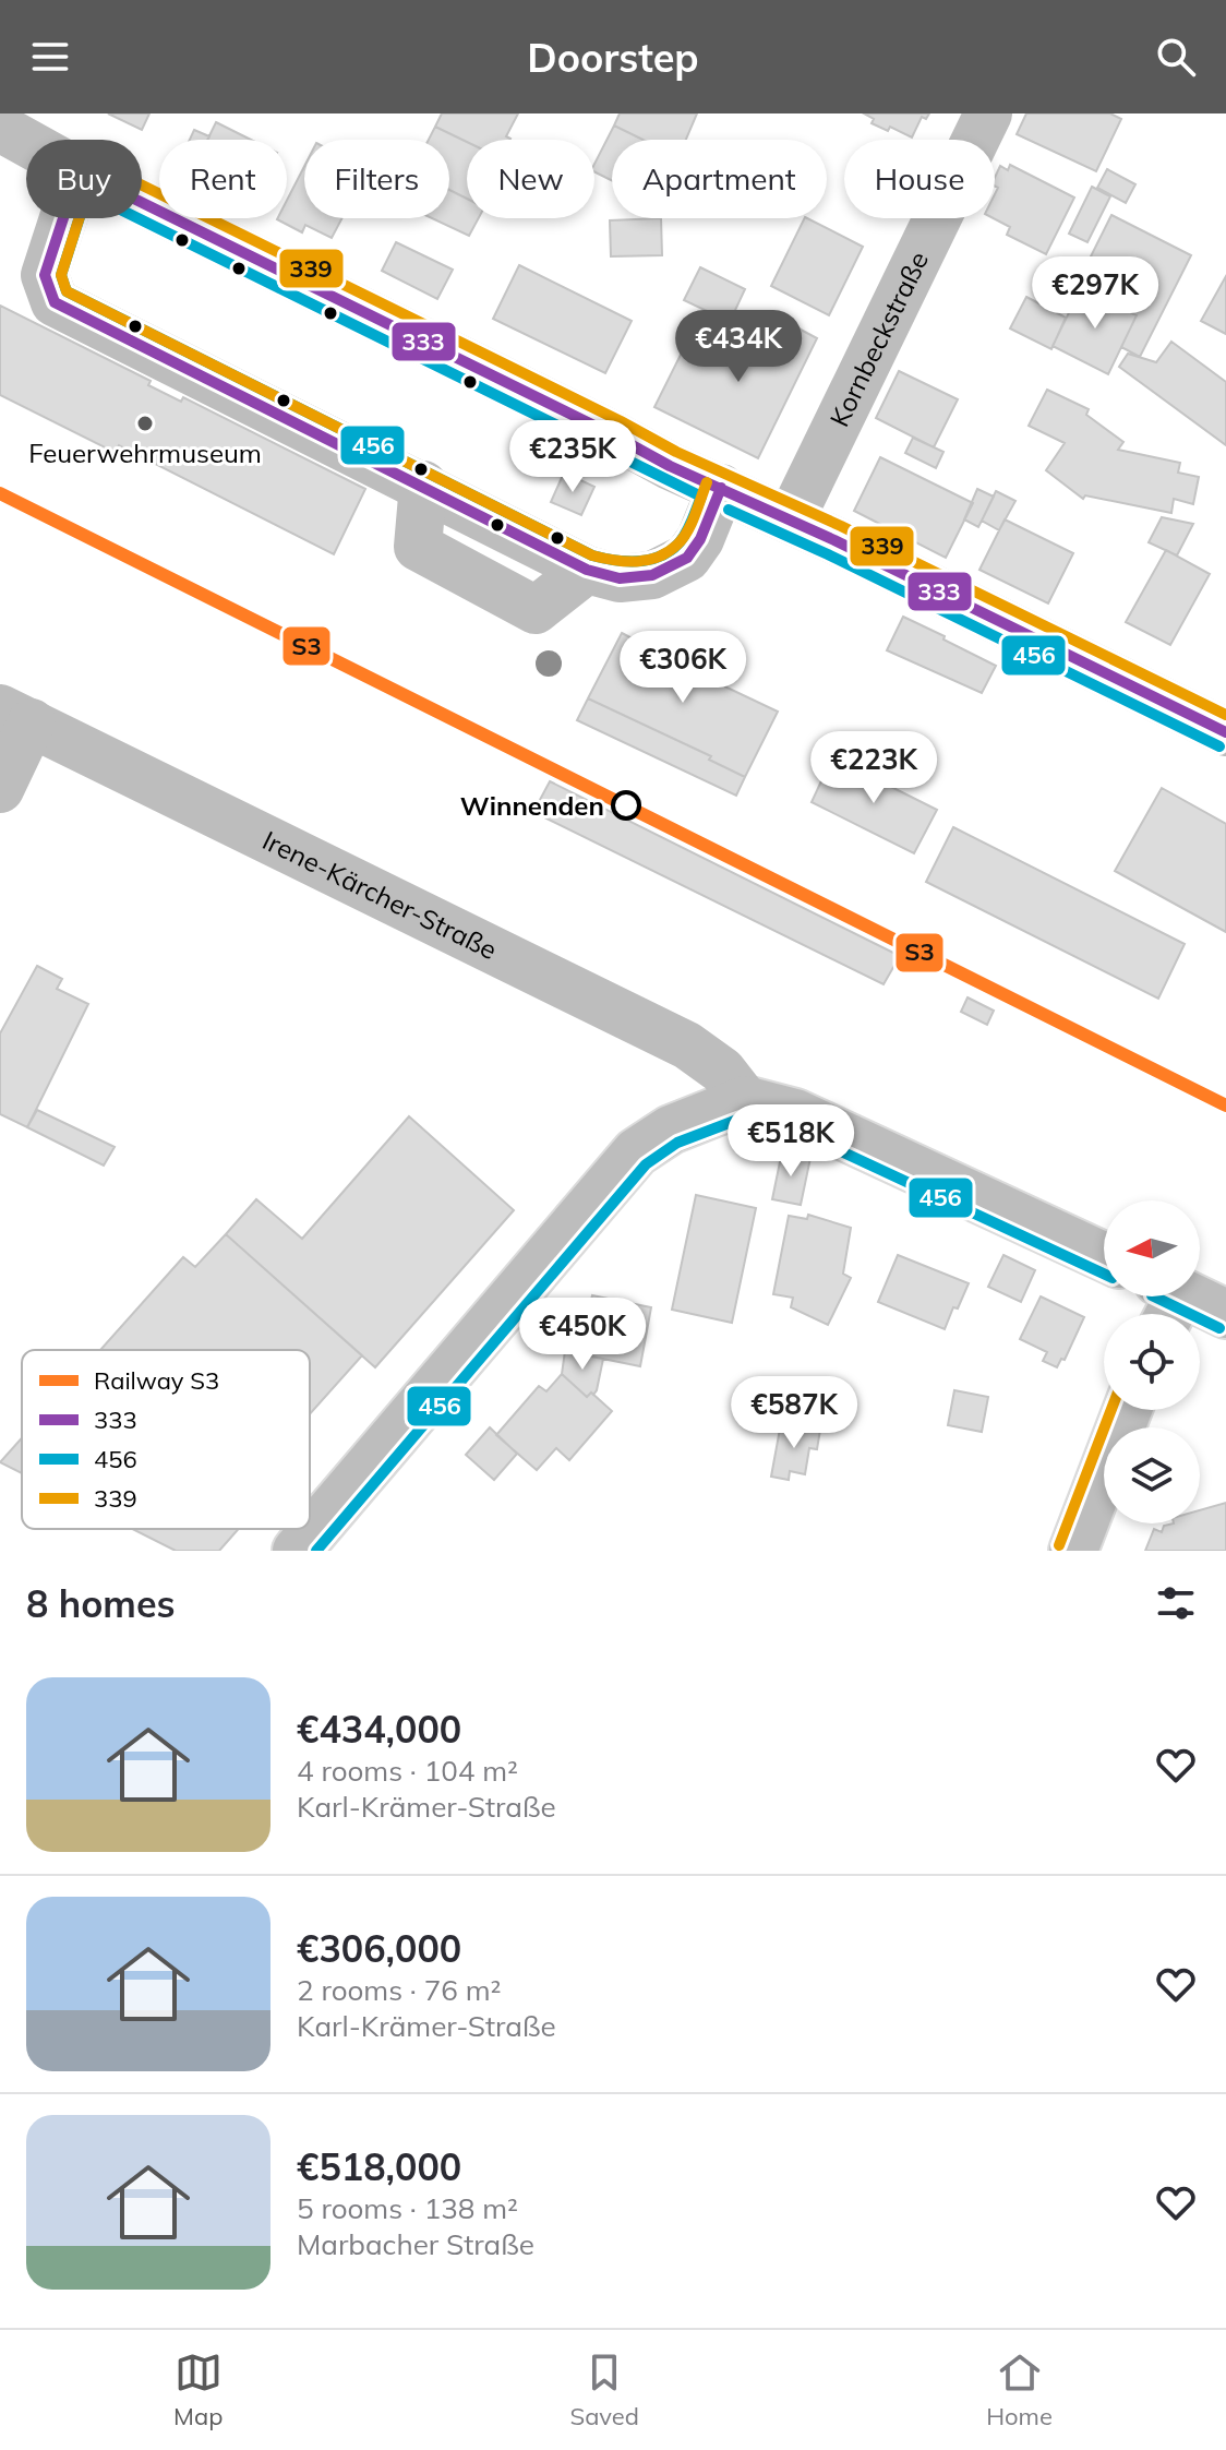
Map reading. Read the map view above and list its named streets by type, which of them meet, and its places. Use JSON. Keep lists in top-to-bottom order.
{
  "streets": {
    "street": ["Kornbeckstraße", "Irene-Kärcher-Straße"]
  },
  "places": ["Feuerwehrmuseum", "Winnenden"],
  "lines": [
    "transit line 339",
    "transit line 456",
    "transit line 333",
    "rail line S3"
  ],
  "legend": [
    "Railway S3",
    "333",
    "456",
    "339"
  ],
  "north": "left",
  "page": {
    "header": "Doorstep",
    "chip": [
      "Buy",
      "Rent",
      "Filters",
      "New",
      "Apartment",
      "House"
    ],
    "price": [
      "€297K",
      "€434K",
      "€235K",
      "€306K",
      "€223K",
      "€518K",
      "€450K",
      "€587K"
    ],
    "heading": "8 homes",
    "list": [
      {
        "name": "€434,000",
        "note": "4 rooms · 104 m² · Karl-Krämer-Straße"
      },
      {
        "name": "€306,000",
        "note": "2 rooms · 76 m² · Karl-Krämer-Straße"
      },
      {
        "name": "€518,000",
        "note": "5 rooms · 138 m² · Marbacher Straße"
      }
    ],
    "tabs": ["Map", "Saved", "Home"]
  }
}
